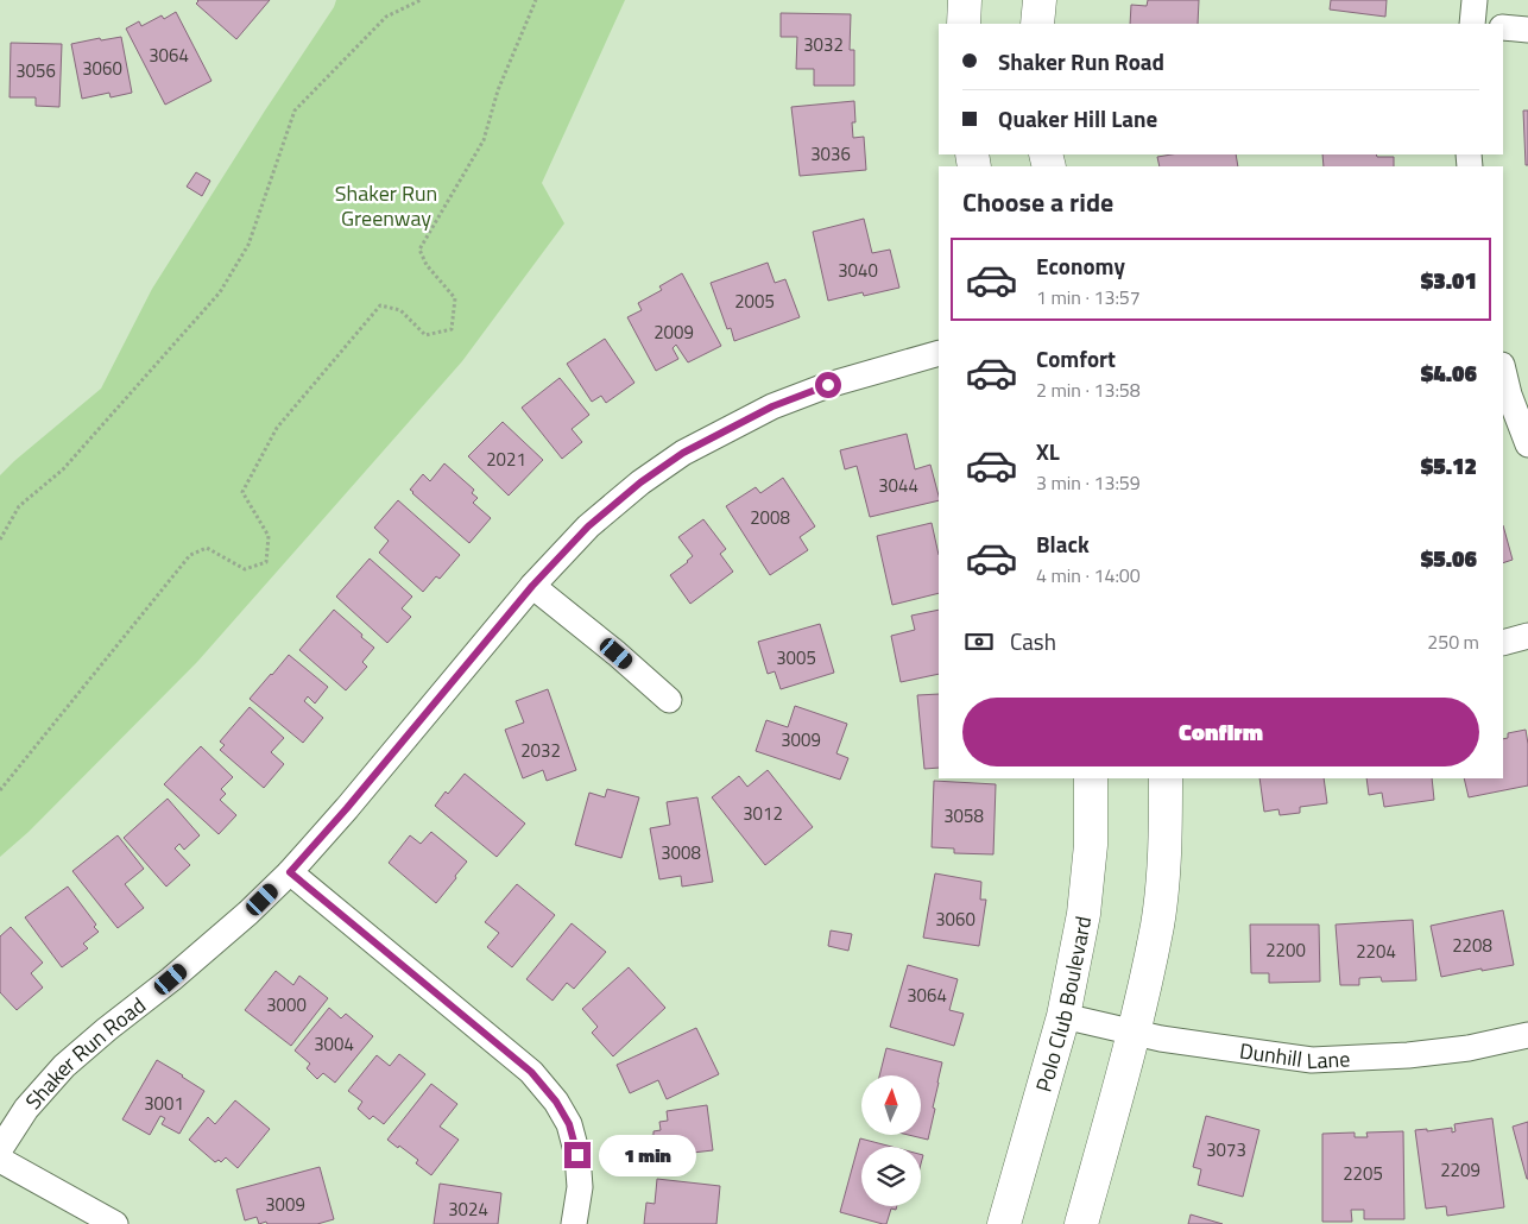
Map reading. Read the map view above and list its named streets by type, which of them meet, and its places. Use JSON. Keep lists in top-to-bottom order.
{
  "streets": {
    "street": ["Polo Club Boulevard", "Dunhill Lane", "Shaker Run Road"]
  },
  "crossings": [
    ["Polo Club Boulevard", "Dunhill Lane"]
  ],
  "parks": ["Shaker Run Greenway"],
  "house_numbers": [
    "3032",
    "3064",
    "3060",
    "3056",
    "3036",
    "3040",
    "2005",
    "2009",
    "2021",
    "3044",
    "2008",
    "3005",
    "3009",
    "2032",
    "3012",
    "3058",
    "3008",
    "3060",
    "2208",
    "2200",
    "2204",
    "3064",
    "3000",
    "3004",
    "3001",
    "3073",
    "2209",
    "2205",
    "3009",
    "3024"
  ],
  "north": "top",
  "page": {
    "banner": ["Shaker Run Road", "Quaker Hill Lane"],
    "heading": "Choose a ride",
    "list": [
      {
        "name": "Economy",
        "note": "1 min · 13:57",
        "value": "$3.01"
      },
      {
        "name": "Comfort",
        "note": "2 min · 13:58",
        "value": "$4.06"
      },
      {
        "name": "XL",
        "note": "3 min · 13:59",
        "value": "$5.12"
      },
      {
        "name": "Black",
        "note": "4 min · 14:00",
        "value": "$5.06"
      }
    ],
    "pay": ["Cash", "250 m"],
    "buttons": "Confirm",
    "bubble": "1 min"
  }
}
